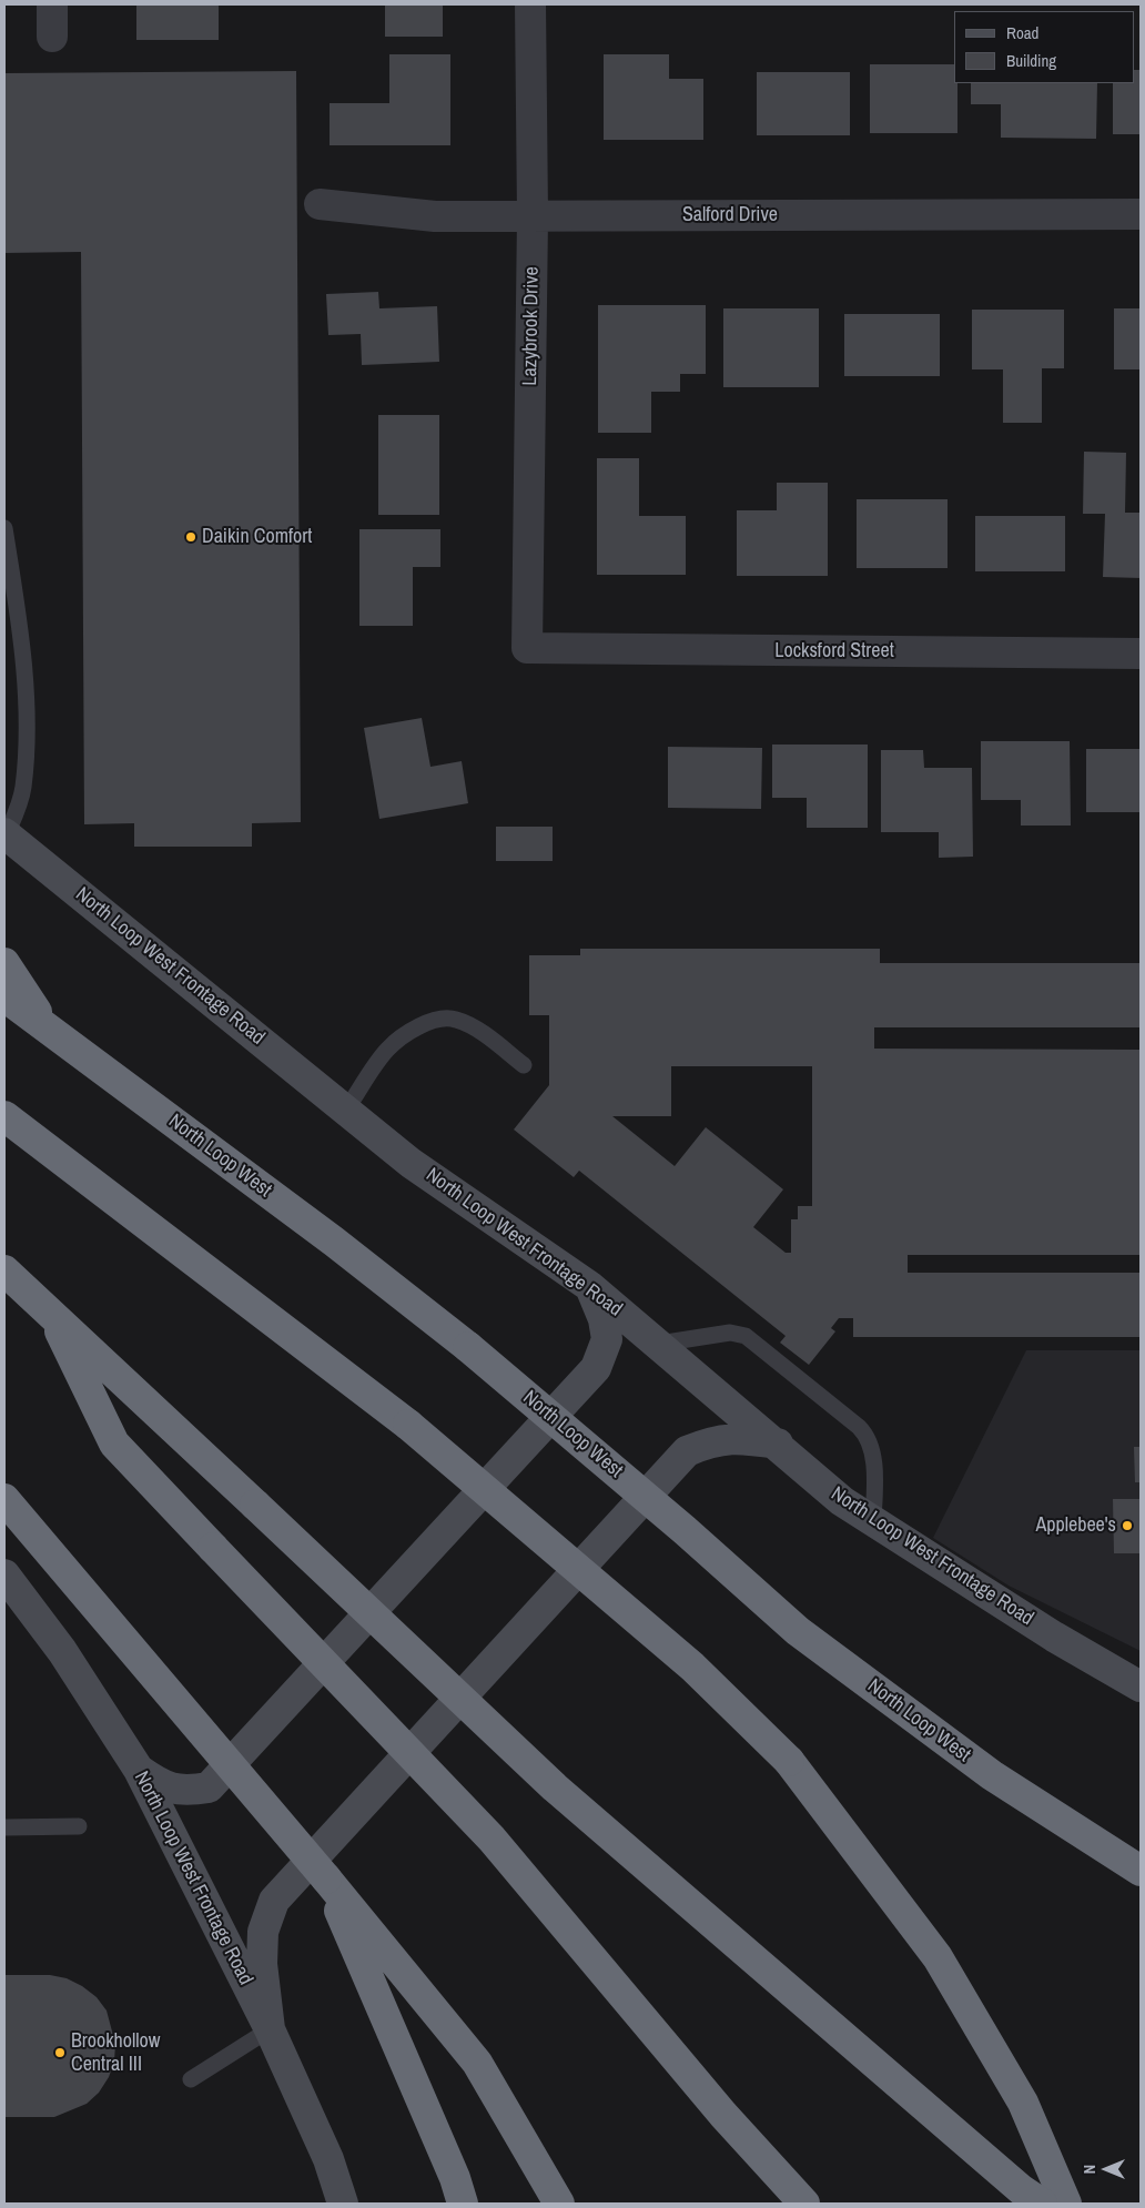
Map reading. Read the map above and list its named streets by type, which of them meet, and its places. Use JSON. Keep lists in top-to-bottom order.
{
  "streets": {
    "highway": ["North Loop West"],
    "main road": ["North Loop West Frontage Road"],
    "street": ["Salford Drive", "Lazybrook Drive", "Locksford Street"]
  },
  "crossings": [
    ["Salford Drive", "Lazybrook Drive"],
    ["Lazybrook Drive", "Locksford Street"]
  ],
  "places": ["Daikin Comfort", "Applebee's", "Brookhollow Central III"],
  "legend": ["Road", "Building"],
  "north": "left"
}
